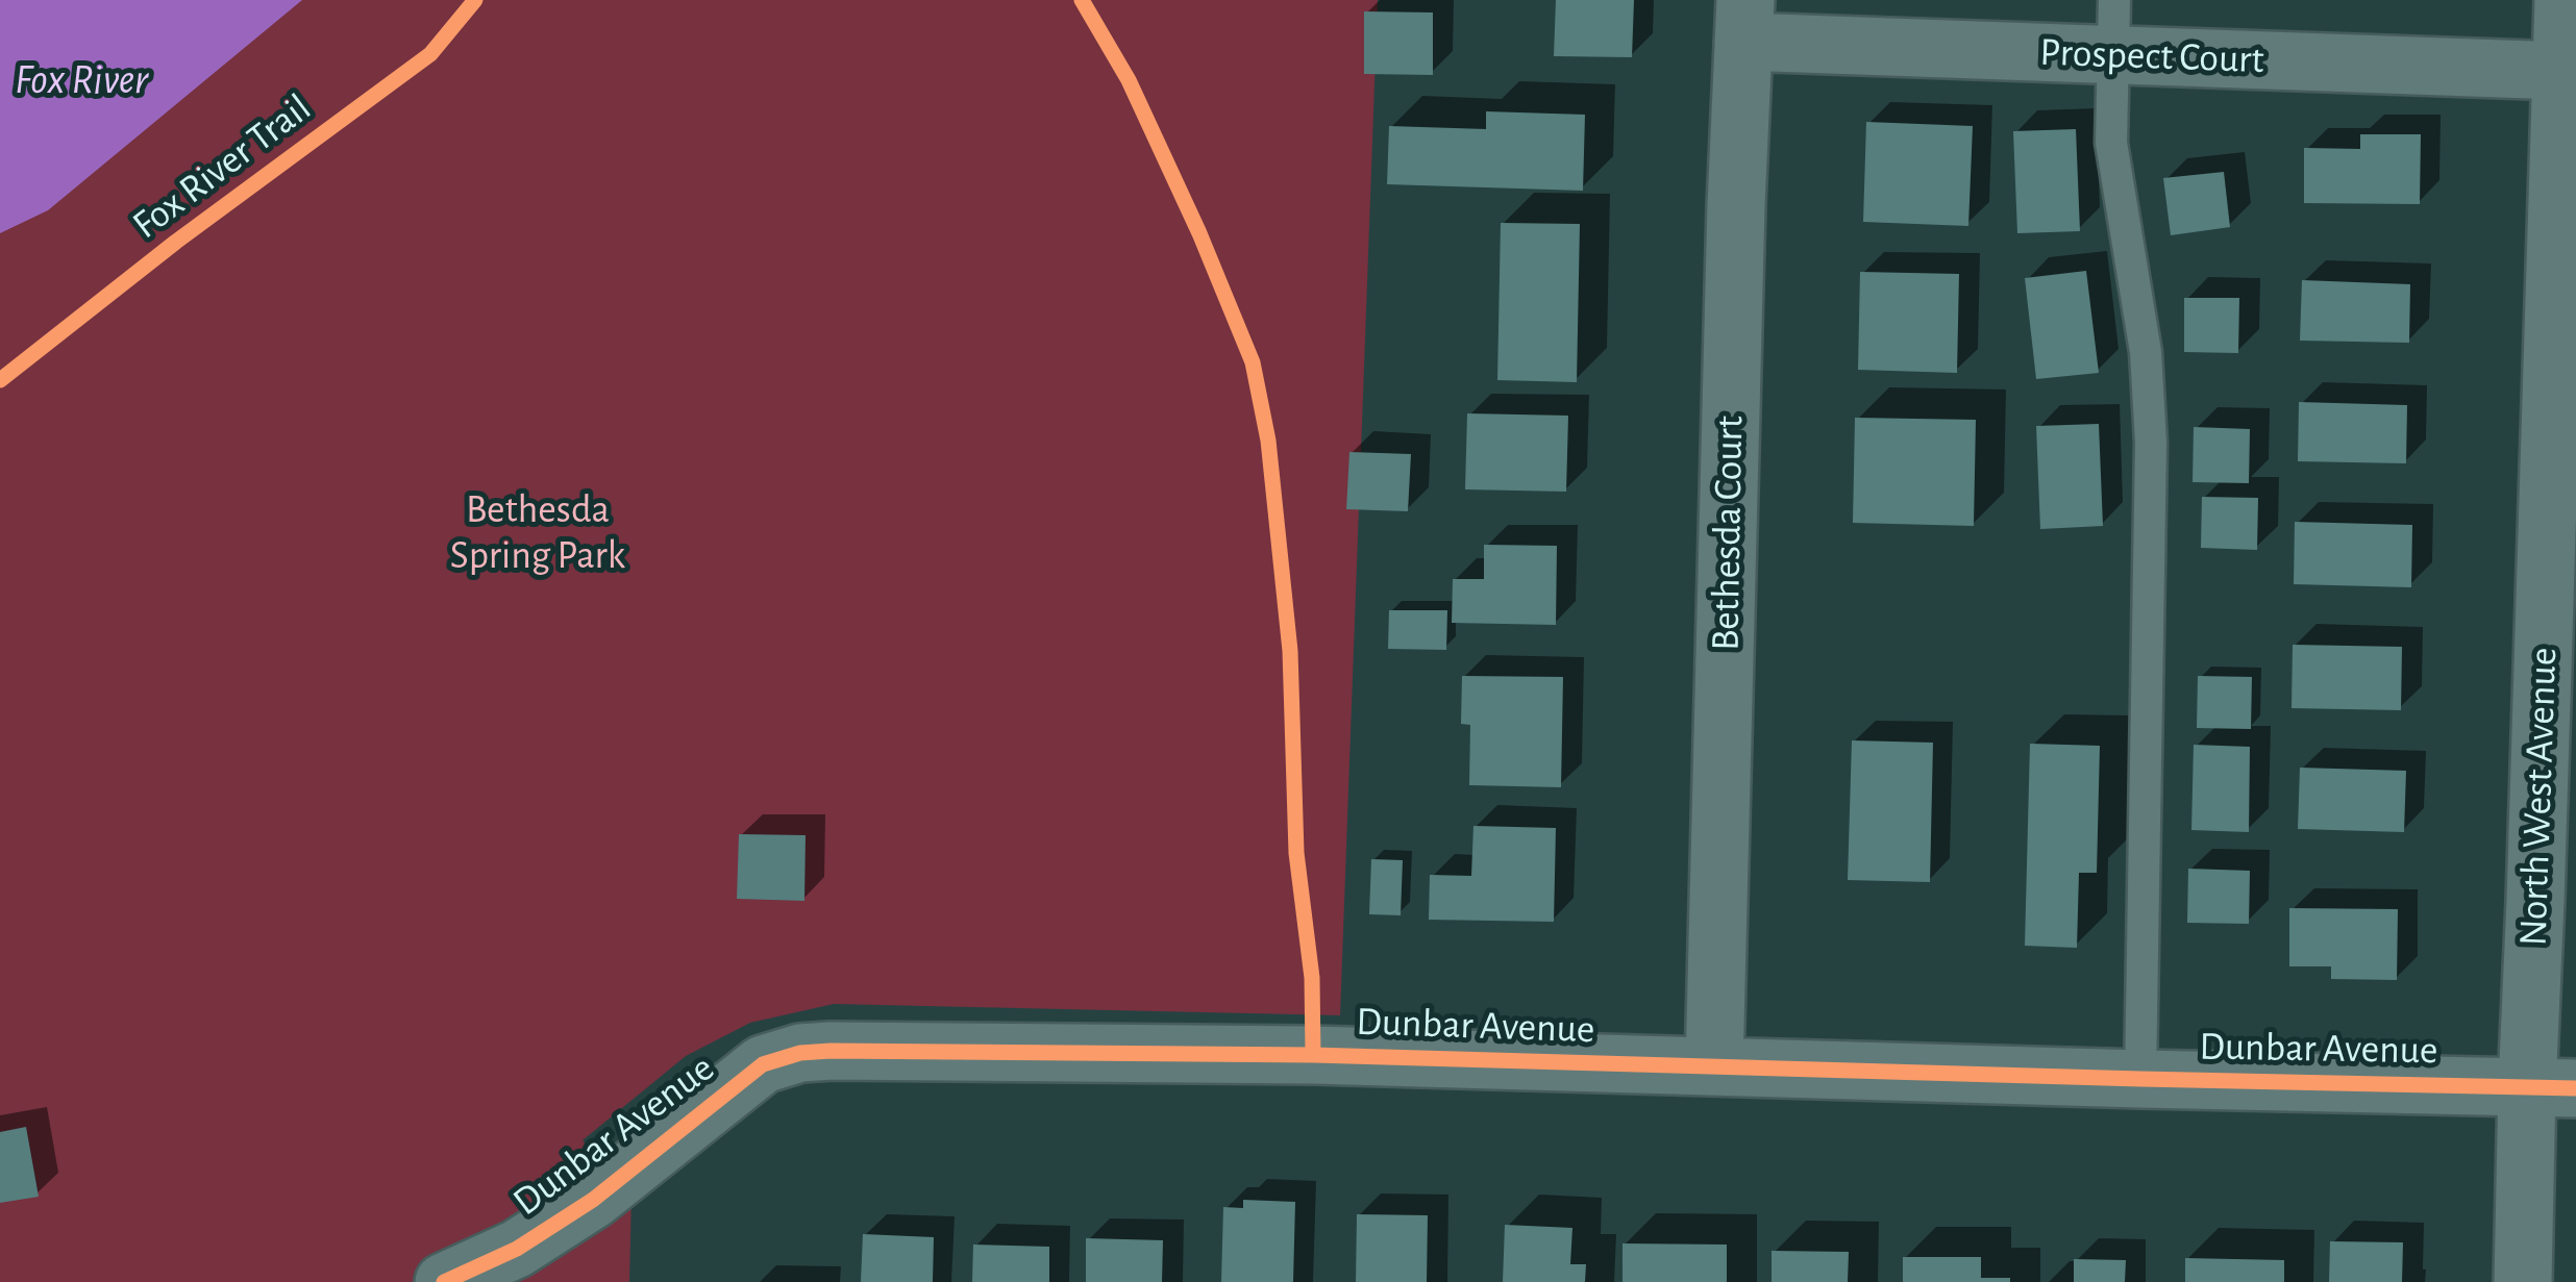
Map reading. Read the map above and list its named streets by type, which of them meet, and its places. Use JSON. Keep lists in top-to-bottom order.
{
  "streets": {
    "street": [
      "Prospect Court",
      "Bethesda Court",
      "North West Avenue",
      "Dunbar Avenue"
    ],
    "cycle path": ["Fox River Trail"]
  },
  "crossings": [
    ["Prospect Court", "Bethesda Court"],
    ["Prospect Court", "North West Avenue"],
    ["Bethesda Court", "Dunbar Avenue"],
    ["North West Avenue", "Dunbar Avenue"]
  ],
  "water": ["Fox River"],
  "parks": ["Bethesda Spring Park"]
}
